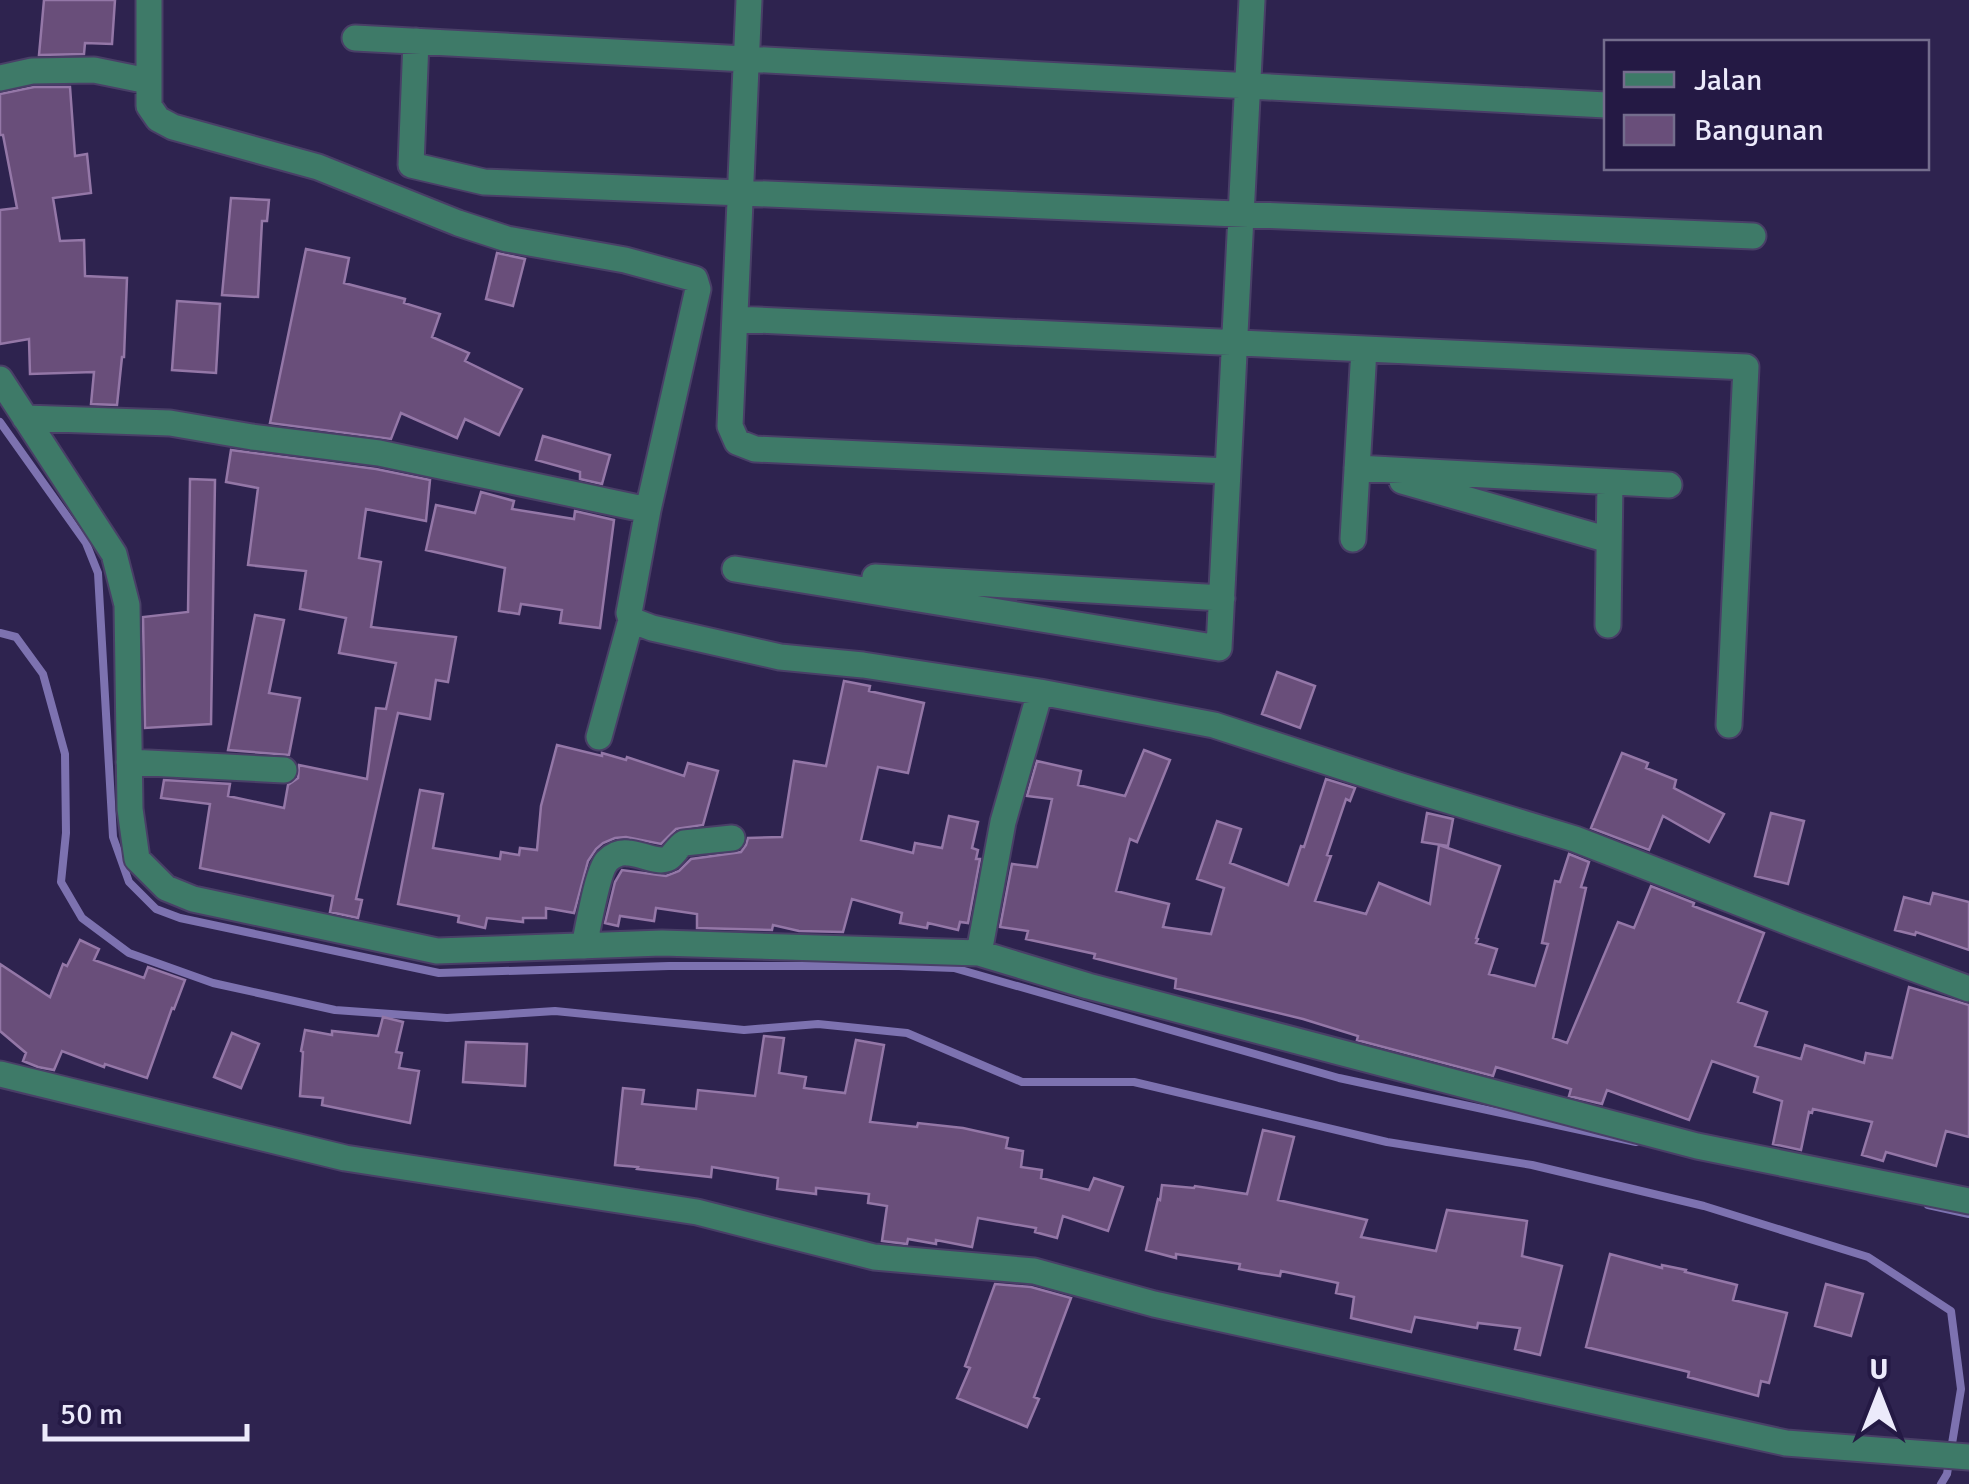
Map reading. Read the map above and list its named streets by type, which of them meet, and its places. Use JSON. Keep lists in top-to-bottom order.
{
  "legend": ["Jalan", "Bangunan"],
  "scale_bar": "50 m",
  "north": "top"
}
